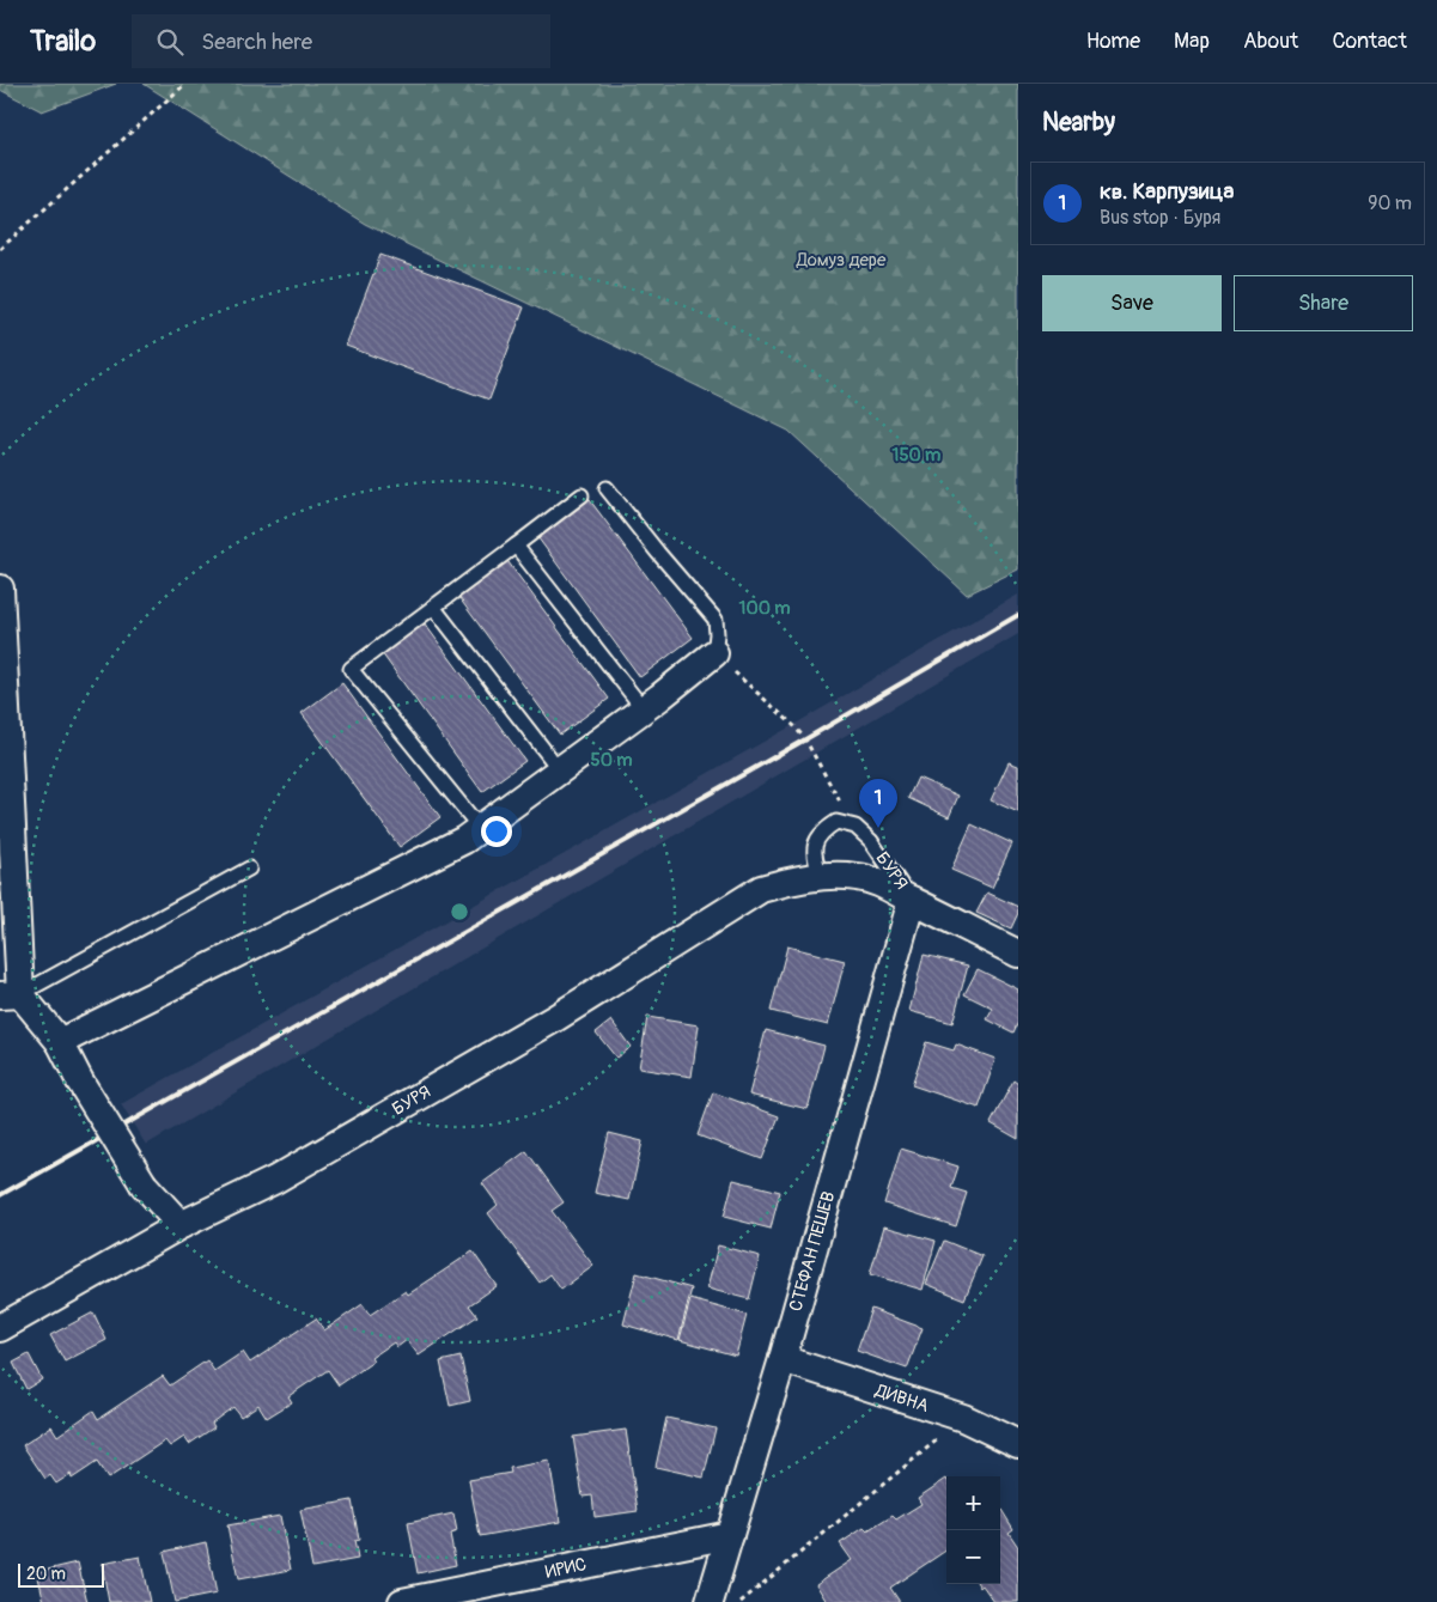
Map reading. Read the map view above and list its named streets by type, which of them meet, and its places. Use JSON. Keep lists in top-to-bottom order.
{
  "streets": {
    "street": [
      "БУРЯ",
      "СТЕФАН ПЕШЕВ",
      "ДИВНА",
      "ИРИС"
    ]
  },
  "crossings": [
    ["БУРЯ", "СТЕФАН ПЕШЕВ"],
    ["СТЕФАН ПЕШЕВ", "ДИВНА"],
    ["СТЕФАН ПЕШЕВ", "ИРИС"]
  ],
  "parks": ["Домуз дере"],
  "scale_bar": "20 m",
  "page": {
    "header": "Trailo",
    "search": "Search here",
    "nav": [
      "Home",
      "Map",
      "About",
      "Contact"
    ],
    "heading": "Nearby",
    "list": [
      {
        "mark": "1",
        "name": "кв. Карпузица",
        "note": "Bus stop · Буря",
        "value": "90 m"
      }
    ],
    "buttons": ["Save", "Share"],
    "pins": "1",
    "map_buttons": ["+", "−"],
    "scale": "20 m"
  },
  "rings": ["150 m", "100 m", "50 m"]
}
